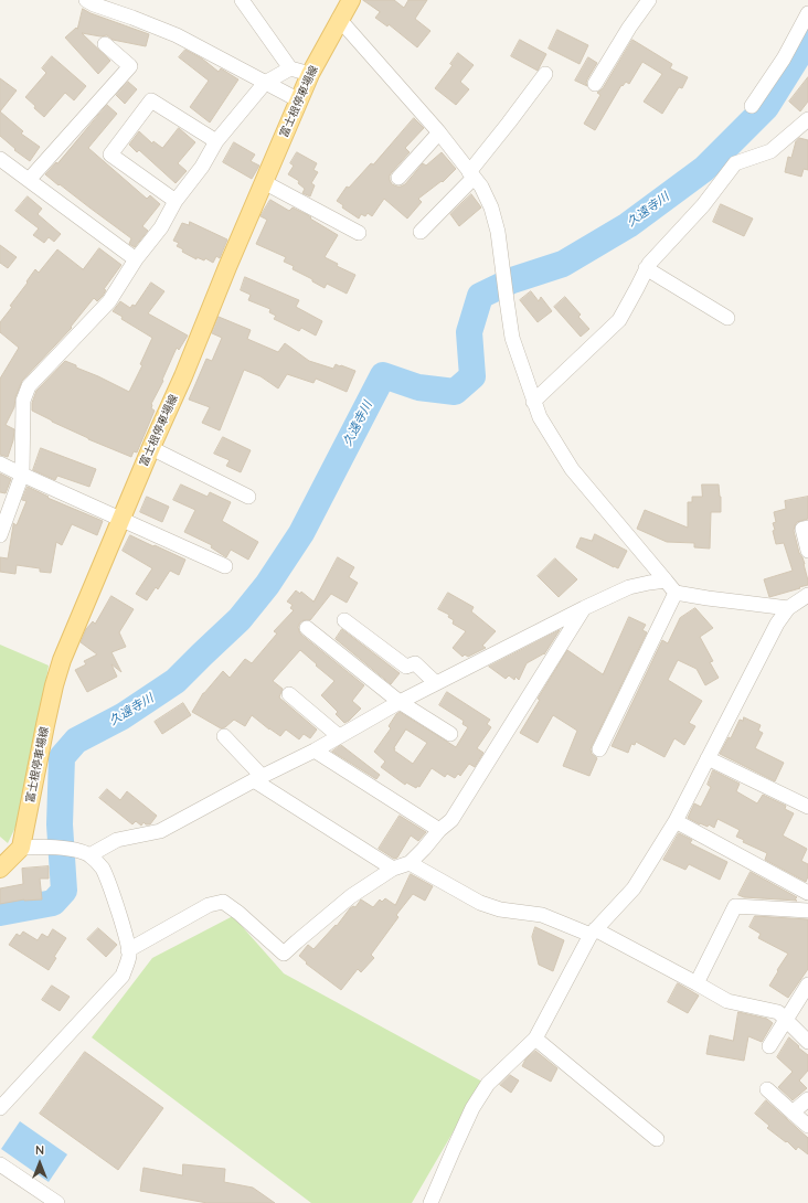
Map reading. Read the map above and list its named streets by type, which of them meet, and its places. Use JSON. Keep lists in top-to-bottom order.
{
  "streets": {
    "main road": ["富士根停車場線"]
  },
  "water": ["久遠寺川"],
  "north": "top"
}
